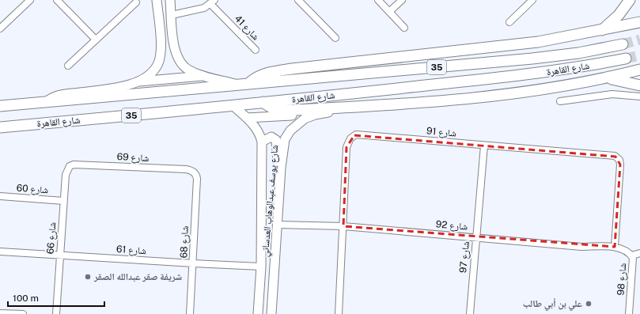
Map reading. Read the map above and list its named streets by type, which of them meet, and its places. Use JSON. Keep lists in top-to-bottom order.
{
  "streets": {
    "main road": ["35", "شارع القاهرة"],
    "street": [
      "شارع 41",
      "شارع 91",
      "شارع 69",
      "شارع 60",
      "شارع يوسف عبدالوهاب العدساني",
      "شارع 92",
      "شارع 66",
      "شارع 68",
      "شارع 61",
      "شارع 97",
      "شارع 98"
    ]
  },
  "crossings": [
    ["شارع القاهرة", "شارع يوسف عبدالوهاب العدساني"],
    ["شارع 91", "شارع 92"],
    ["شارع 91", "شارع 97"],
    ["شارع 69", "شارع 66"],
    ["شارع 69", "شارع 68"],
    ["شارع 60", "شارع 66"],
    ["شارع يوسف عبدالوهاب العدساني", "شارع 92"],
    ["شارع يوسف عبدالوهاب العدساني", "شارع 61"],
    ["شارع 92", "شارع 97"],
    ["شارع 92", "شارع 98"],
    ["شارع 66", "شارع 61"],
    ["شارع 68", "شارع 61"]
  ],
  "places": ["شريفة صقر عبدالله الصقر", "علي بن أبي طالب"],
  "scale_bar": "100 m"
}
